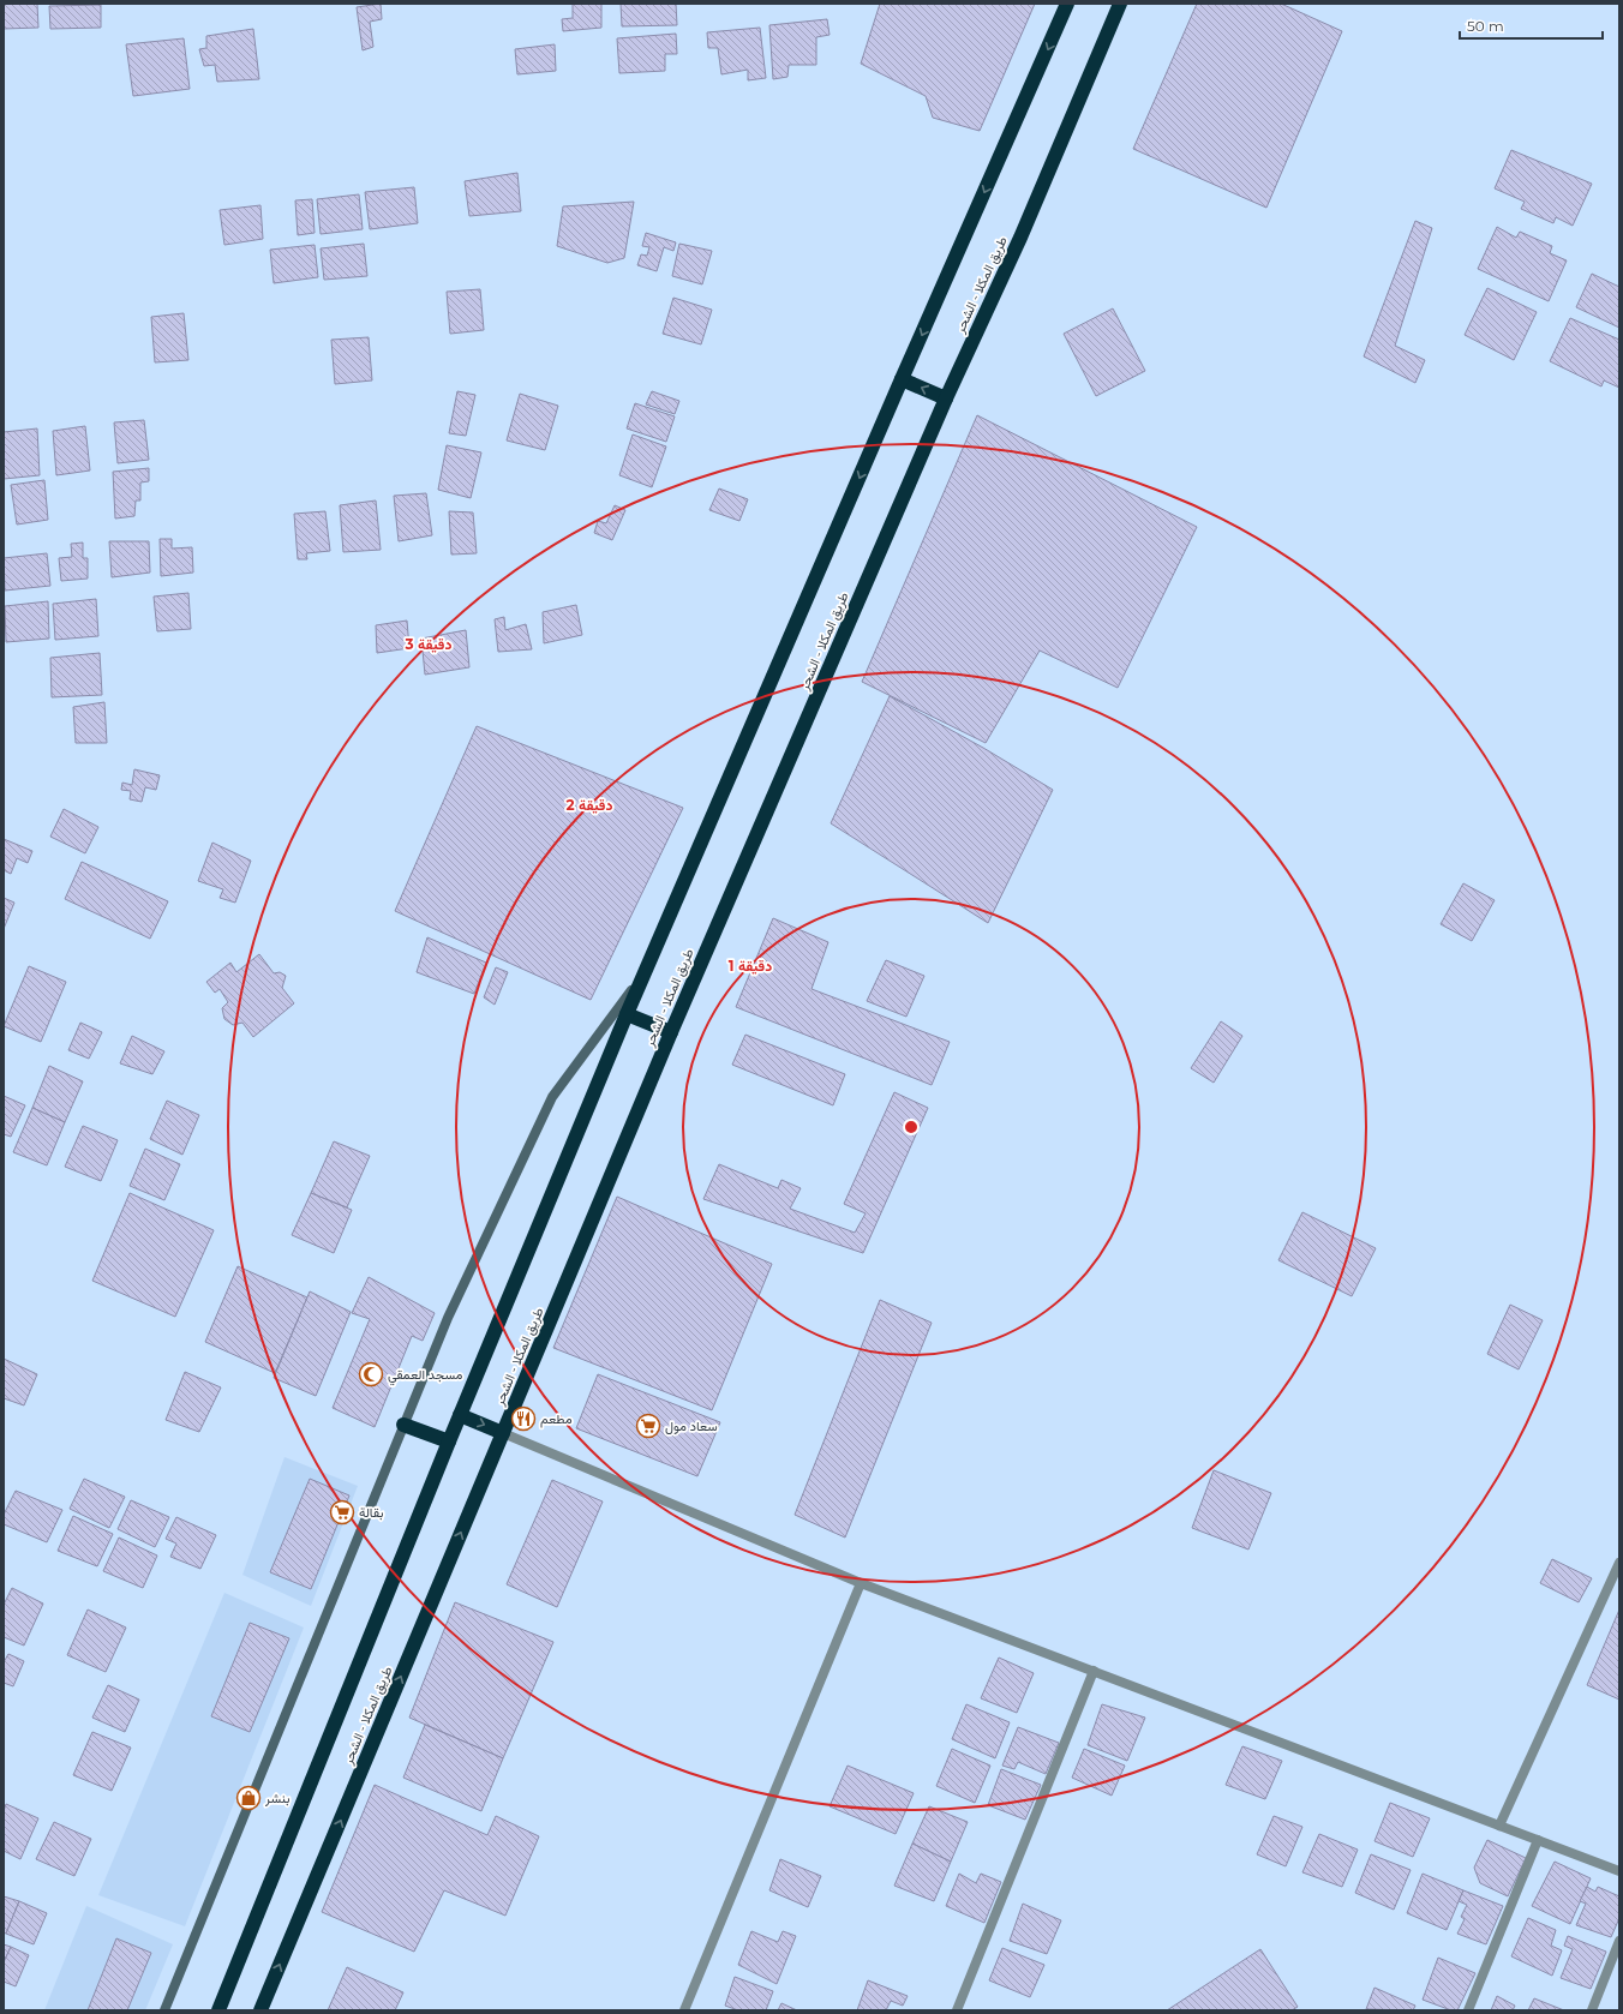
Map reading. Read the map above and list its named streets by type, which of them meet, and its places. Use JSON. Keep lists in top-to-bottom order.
{
  "streets": {
    "highway": ["طريق المكلا - الشحر"]
  },
  "places": {
    "mosque": ["مسجد العمقي"],
    "restaurant": ["مطعم"],
    "supermarket": ["سعاد مول", "بقالة"],
    "shop": ["بنشر"]
  },
  "scale_bar": "50 m",
  "rings": ["3 دقيقة", "2 دقيقة", "1 دقيقة"]
}
